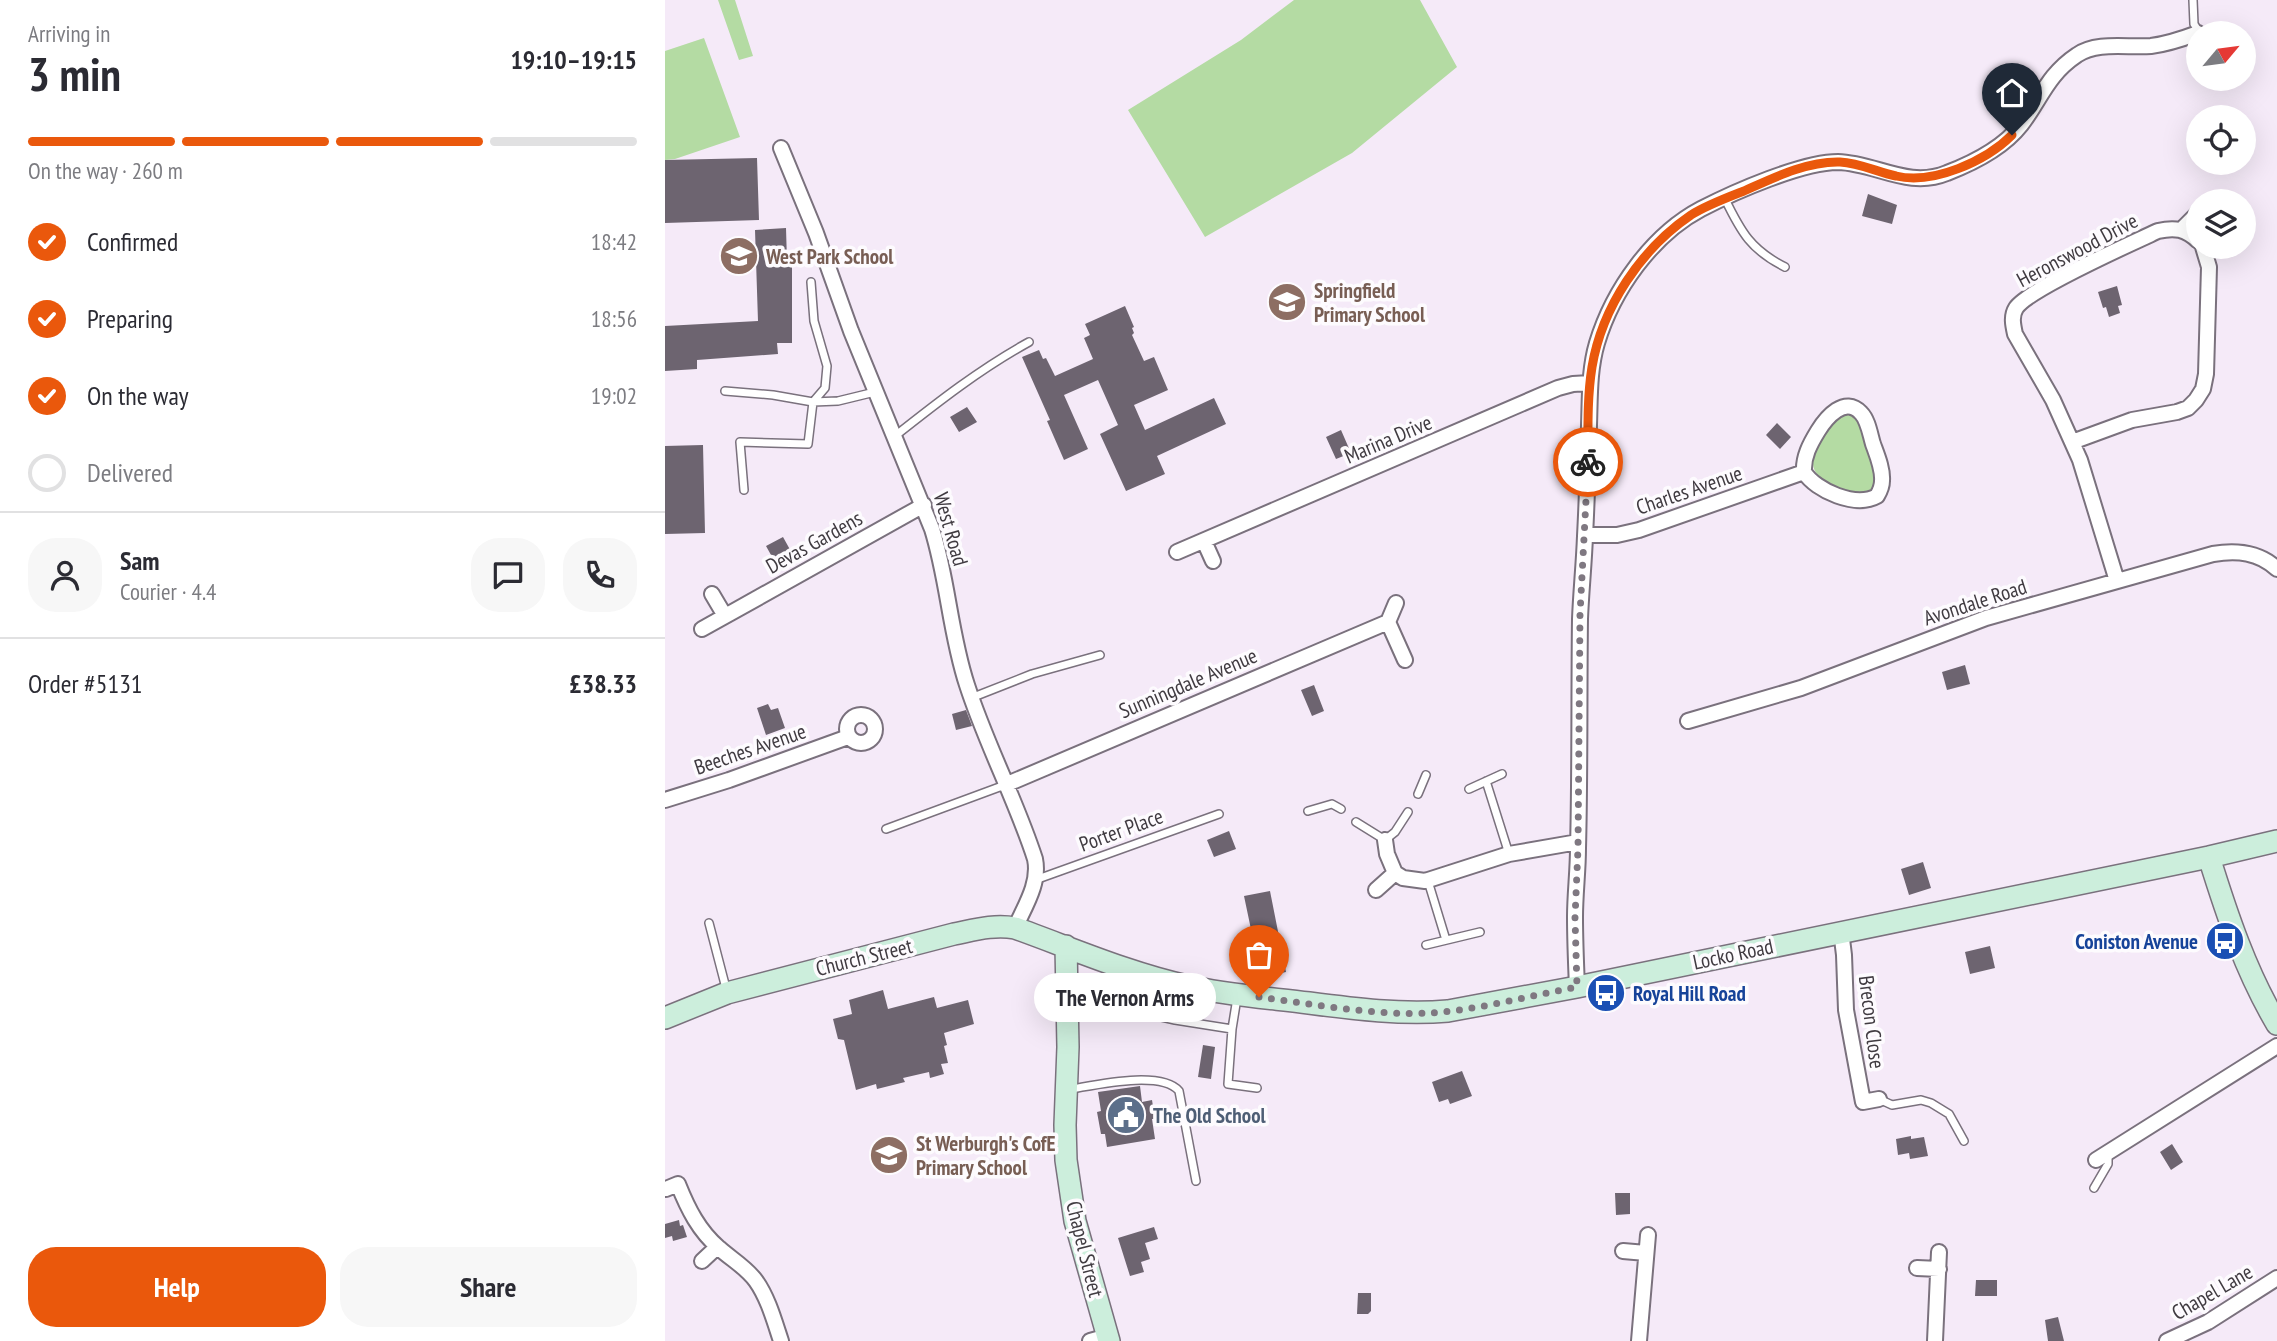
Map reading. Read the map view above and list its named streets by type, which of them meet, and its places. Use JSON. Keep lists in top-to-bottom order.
{
  "streets": {
    "street": [
      "Heronswood Drive",
      "Marina Drive",
      "Charles Avenue",
      "West Road",
      "Devas Gardens",
      "Avondale Road",
      "Sunningdale Avenue",
      "Beeches Avenue",
      "Locko Road",
      "Church Street",
      "Brecon Close",
      "Chapel Street",
      "Chapel Lane"
    ],
    "lane": ["Porter Place"]
  },
  "crossings": [
    ["Heronswood Drive", "Avondale Road"],
    ["West Road", "Devas Gardens"],
    ["West Road", "Sunningdale Avenue"],
    ["West Road", "Porter Place"],
    ["Locko Road", "Church Street"],
    ["Locko Road", "Brecon Close"],
    ["Locko Road", "Chapel Street"],
    ["Church Street", "Chapel Street"]
  ],
  "places": {
    "school or university": ["West Park School", "Springfield Primary School", "St Werburgh's CofE Primary School"],
    "bus stop": ["Coniston Avenue", "Royal Hill Road"],
    "other": ["The Vernon Arms"],
    "public building": ["The Old School"]
  },
  "north": "top right",
  "page": {
    "heading": ["3 min", "Arriving in", "19:10–19:15"],
    "panel": [
      "Sam",
      "Courier · 4.4",
      "Order #5131",
      "£38.33"
    ],
    "bar": "On the way · 260 m",
    "list": [
      ["Confirmed", "18:42"],
      ["Preparing", "18:56"],
      ["On the way", "19:02"],
      "Delivered"
    ],
    "bubble": "The Vernon Arms",
    "buttons": ["Help", "Share"]
  }
}
